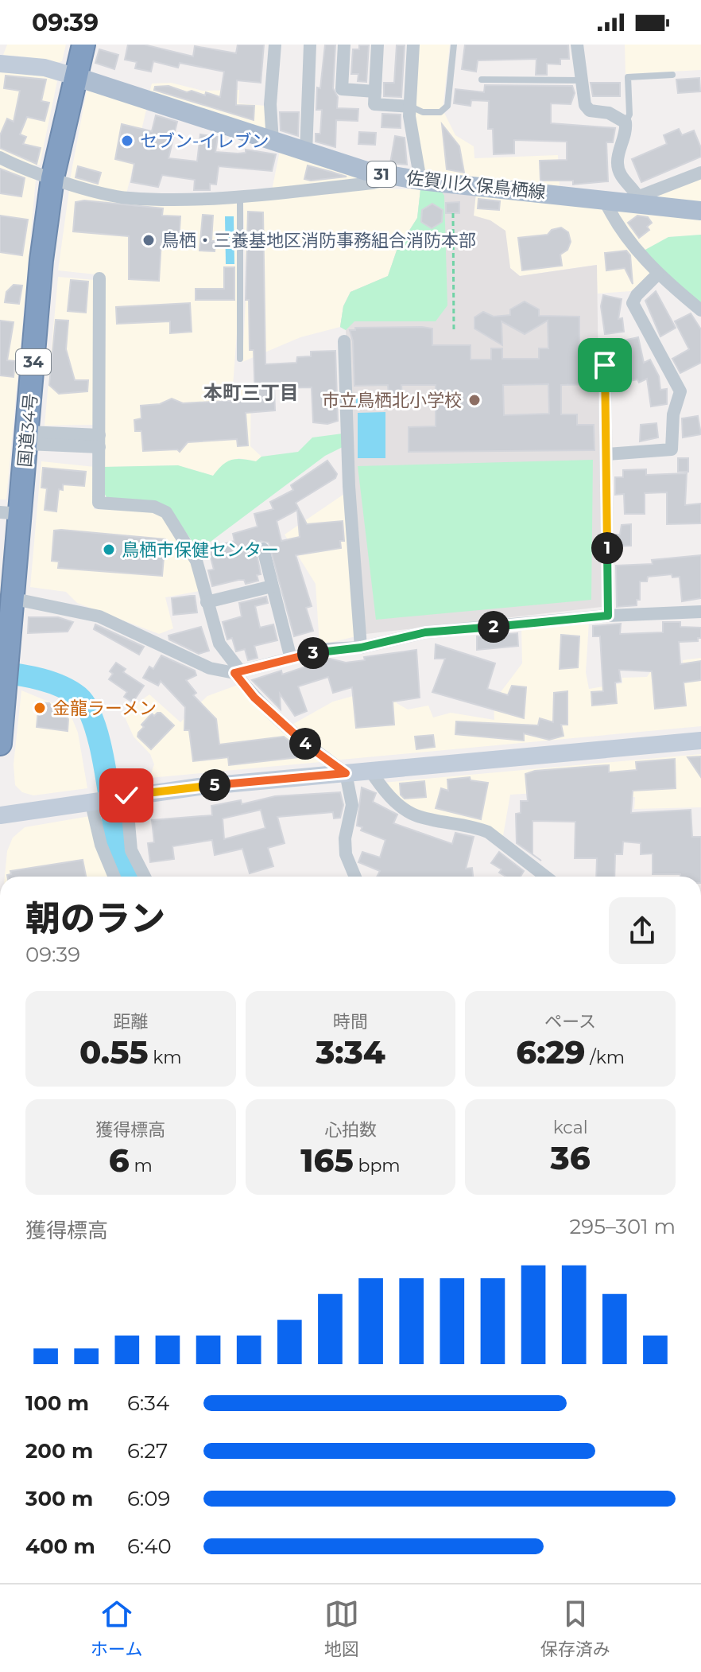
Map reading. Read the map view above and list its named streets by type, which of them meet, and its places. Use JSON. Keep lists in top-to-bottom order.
{
  "streets": {
    "highway": ["34", "国道34号"],
    "main road": ["31", "佐賀川久保鳥栖線"]
  },
  "crossings": [
    ["佐賀川久保鳥栖線", "国道34号"]
  ],
  "districts": ["本町三丁目"],
  "places": [
    "セブン-イレブン",
    "鳥栖・三養基地区消防事務組合消防本部",
    "市立鳥栖北小学校",
    "鳥栖市保健センター",
    "金龍ラーメン"
  ],
  "page": {
    "status": "09:39",
    "pins": [
      "1",
      "2",
      "3",
      "4",
      "5"
    ],
    "heading": ["朝のラン", "09:39"],
    "stats": [
      ["距離", "0.55 km"],
      ["時間", "3:34"],
      ["ペース", "6:29 /km"],
      ["獲得標高", "6 m"],
      ["心拍数", "165 bpm"],
      ["kcal", "36"]
    ],
    "chart": ["獲得標高", "295–301 m"],
    "list": [
      {
        "name": "100 m",
        "note": "6:34"
      },
      {
        "name": "200 m",
        "note": "6:27"
      },
      {
        "name": "300 m",
        "note": "6:09"
      },
      {
        "name": "400 m",
        "note": "6:40"
      }
    ],
    "tabs": ["ホーム", "地図", "保存済み"]
  }
}
